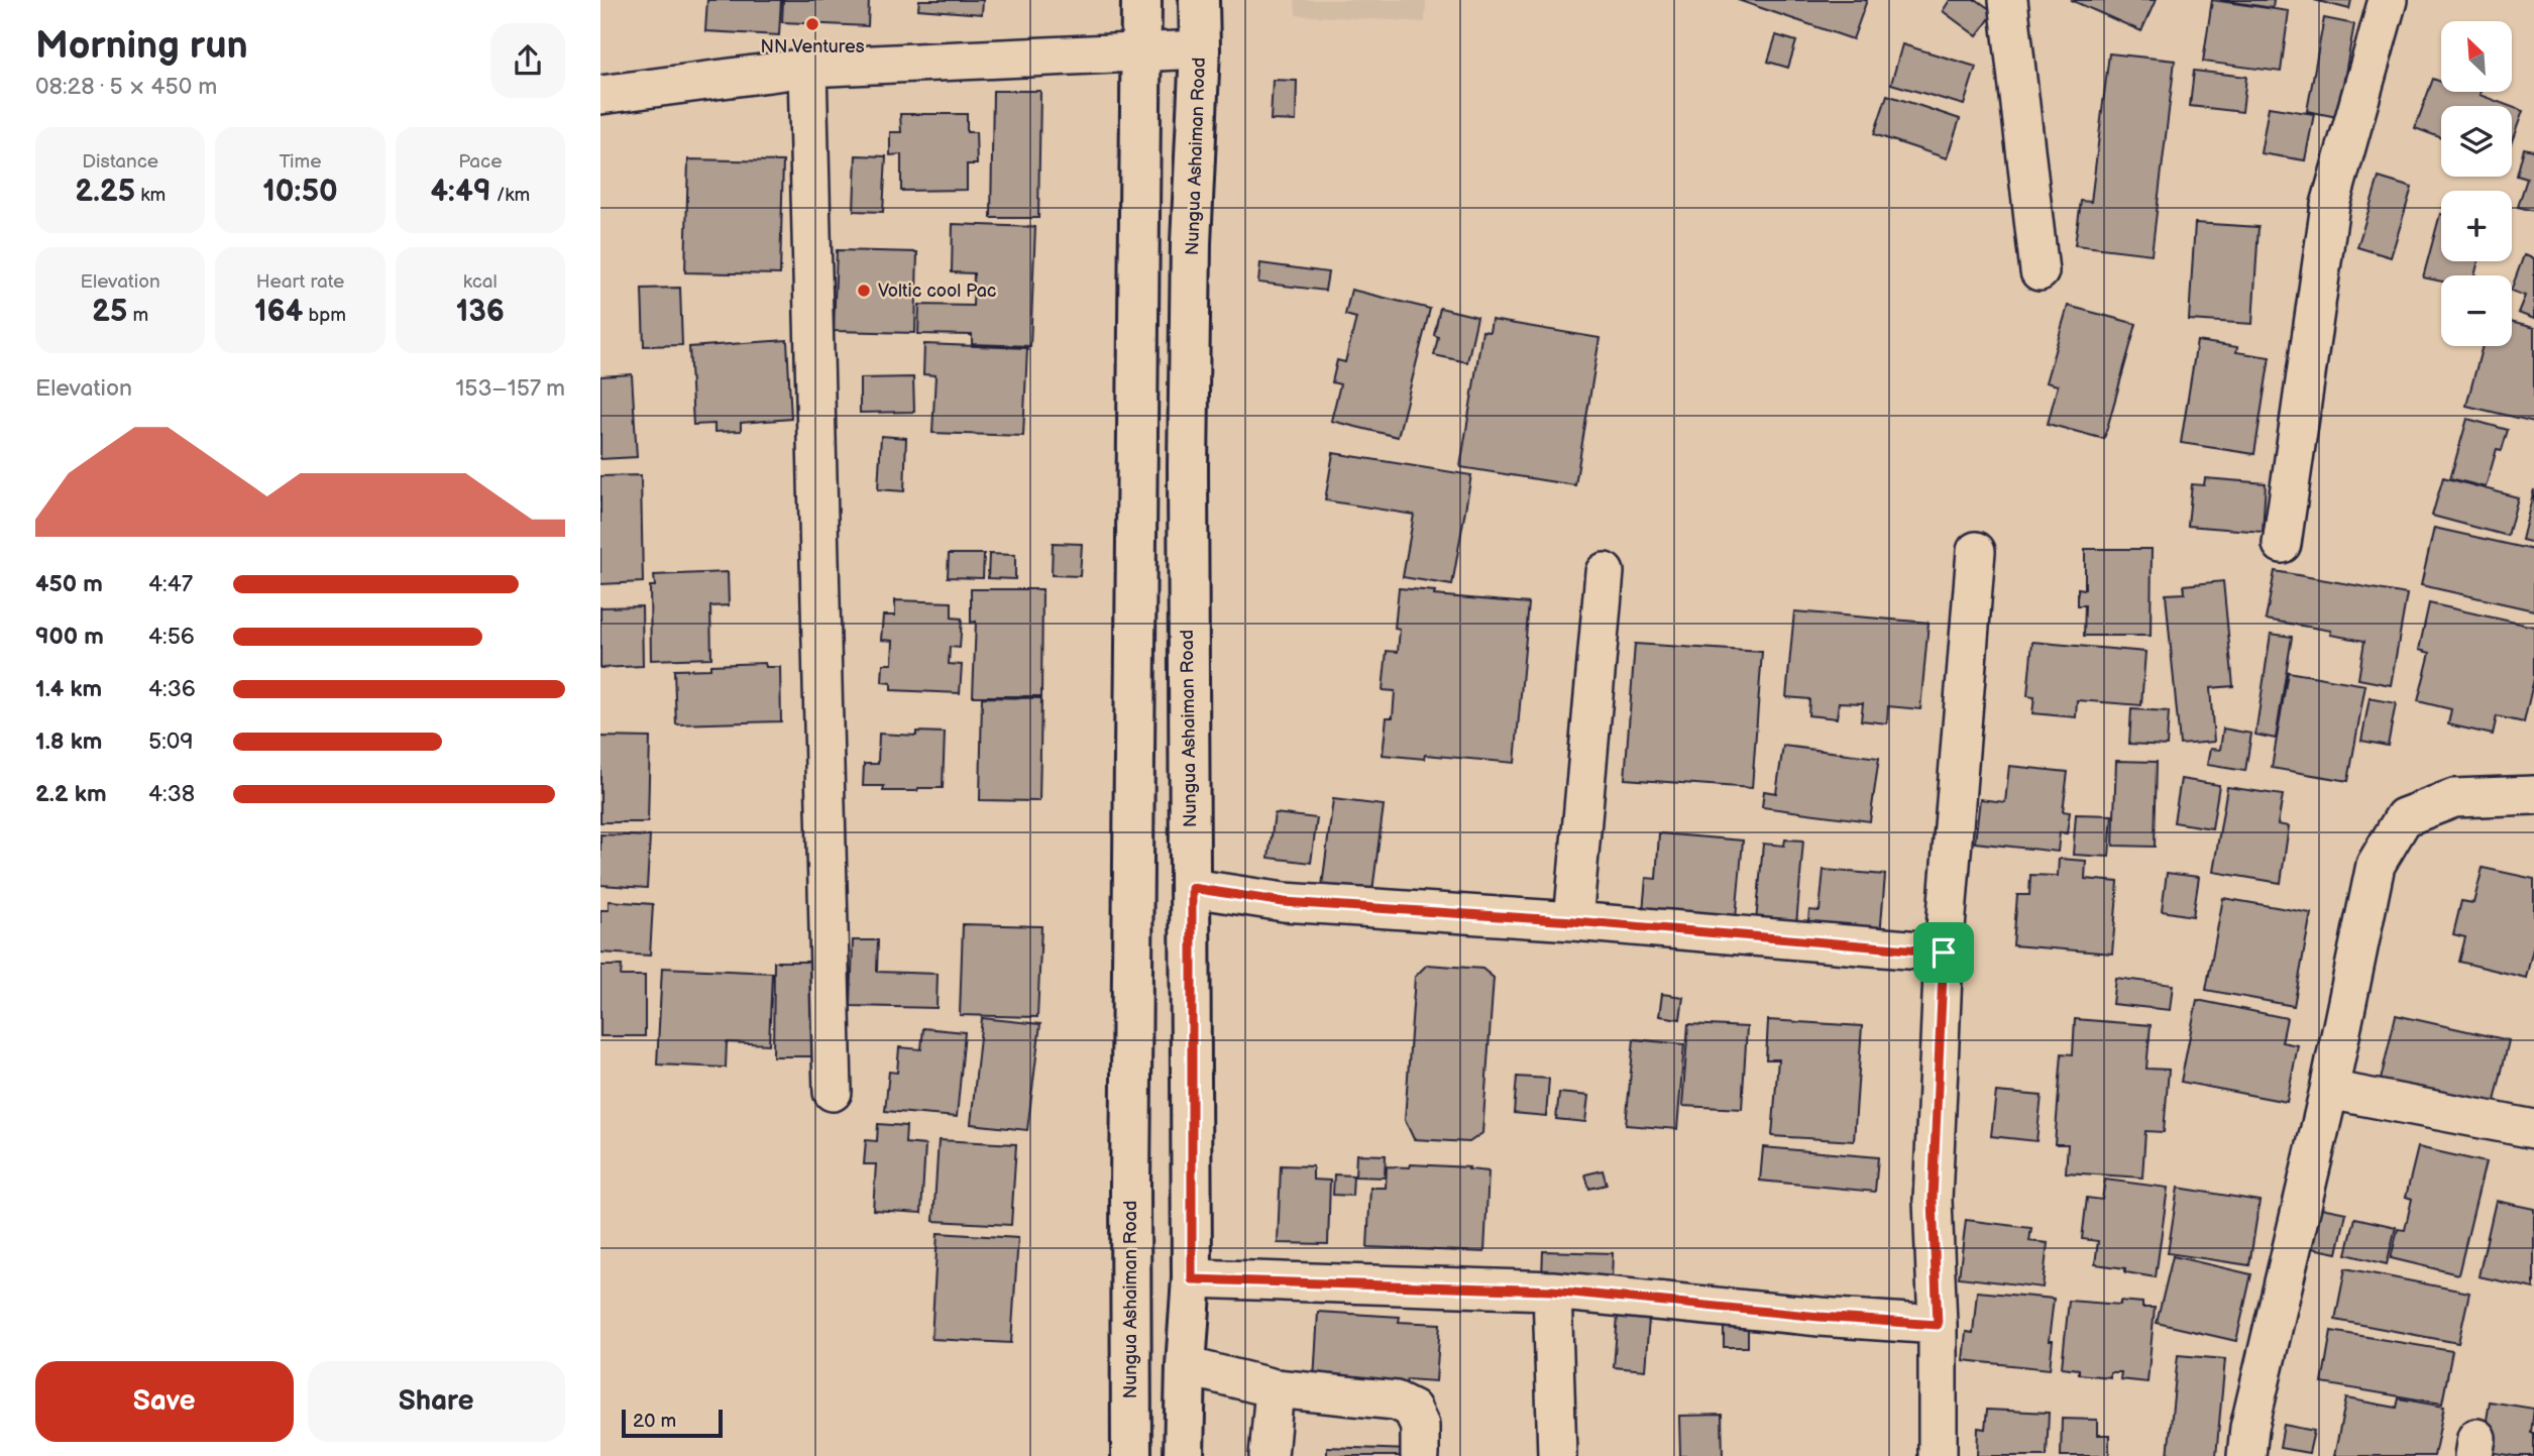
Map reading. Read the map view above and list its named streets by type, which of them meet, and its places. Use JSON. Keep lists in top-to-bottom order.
{
  "streets": {
    "main road": ["Nungua Ashaiman Road"]
  },
  "places": ["NN Ventures", "Voltic cool Pac"],
  "scale_bar": "20 m",
  "north": "top left",
  "page": {
    "heading": ["Morning run", "08:28 · 5 × 450 m"],
    "map_buttons": ["+", "−"],
    "stats": [
      ["Distance", "2.25 km"],
      ["Time", "10:50"],
      ["Pace", "4:49 /km"],
      ["Elevation", "25 m"],
      ["Heart rate", "164 bpm"],
      ["kcal", "136"]
    ],
    "chart": ["Elevation", "153–157 m"],
    "list": [
      {
        "name": "450 m",
        "note": "4:47"
      },
      {
        "name": "900 m",
        "note": "4:56"
      },
      {
        "name": "1.4 km",
        "note": "4:36"
      },
      {
        "name": "1.8 km",
        "note": "5:09"
      },
      {
        "name": "2.2 km",
        "note": "4:38"
      }
    ],
    "buttons": ["Save", "Share"],
    "scale": "20 m"
  }
}
